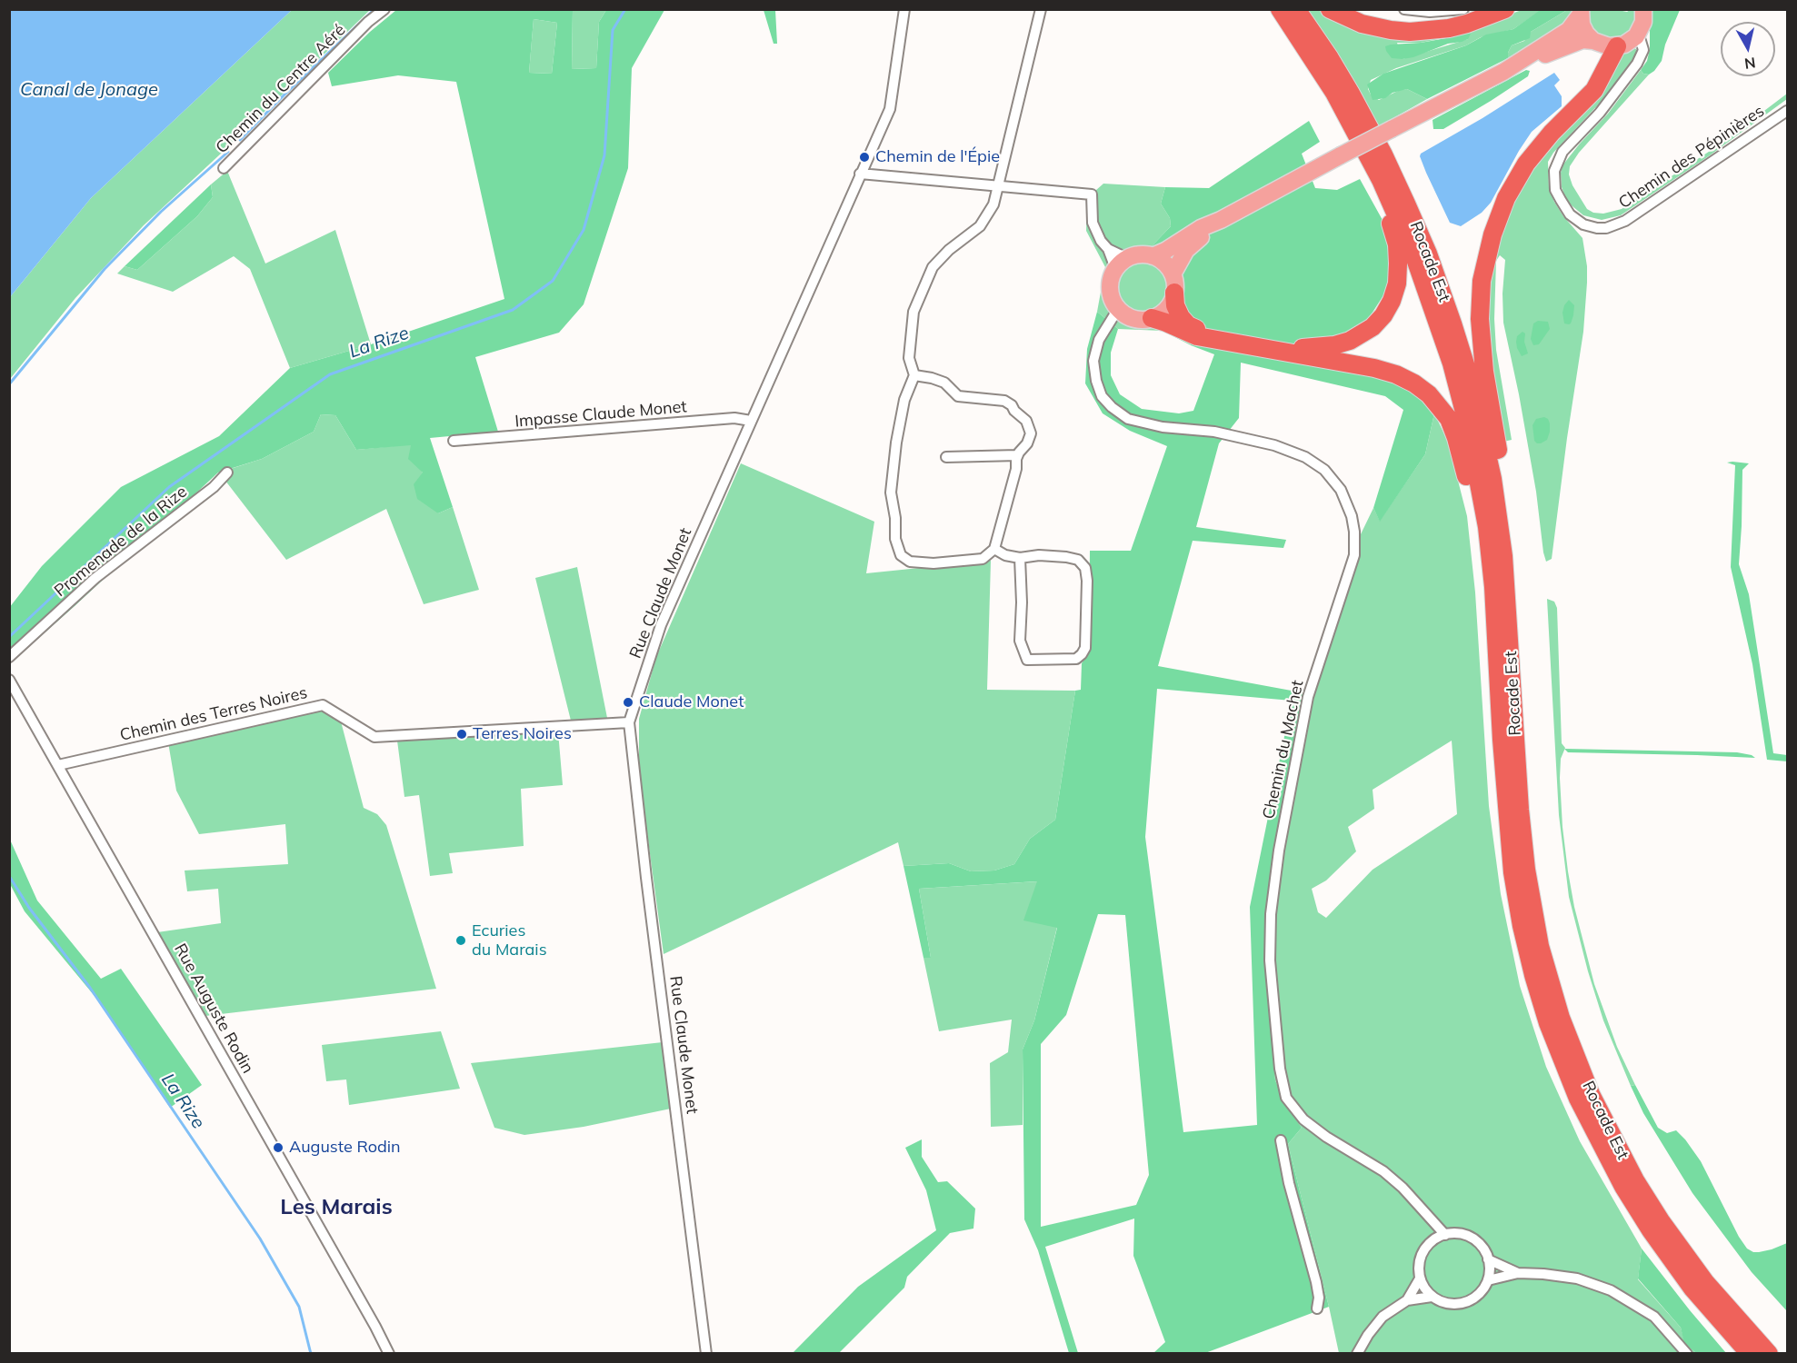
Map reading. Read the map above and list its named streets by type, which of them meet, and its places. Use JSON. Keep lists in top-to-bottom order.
{
  "streets": {
    "highway": ["Rocade Est"],
    "street": [
      "Chemin du Centre Aéré",
      "Chemin des Pépinières",
      "Impasse Claude Monet",
      "Promenade de la Rize",
      "Rue Claude Monet",
      "Chemin des Terres Noires",
      "Chemin du Machet",
      "Rue Auguste Rodin"
    ]
  },
  "crossings": [
    ["Impasse Claude Monet", "Rue Claude Monet"],
    ["Rue Claude Monet", "Chemin des Terres Noires"],
    ["Chemin des Terres Noires", "Rue Auguste Rodin"]
  ],
  "districts": ["Les Marais"],
  "water": ["Canal de Jonage", "La Rize"],
  "places": [
    "Chemin de l'Épie",
    "Claude Monet",
    "Terres Noires",
    "Ecuries du Marais",
    "Auguste Rodin"
  ],
  "north": "bottom"
}
